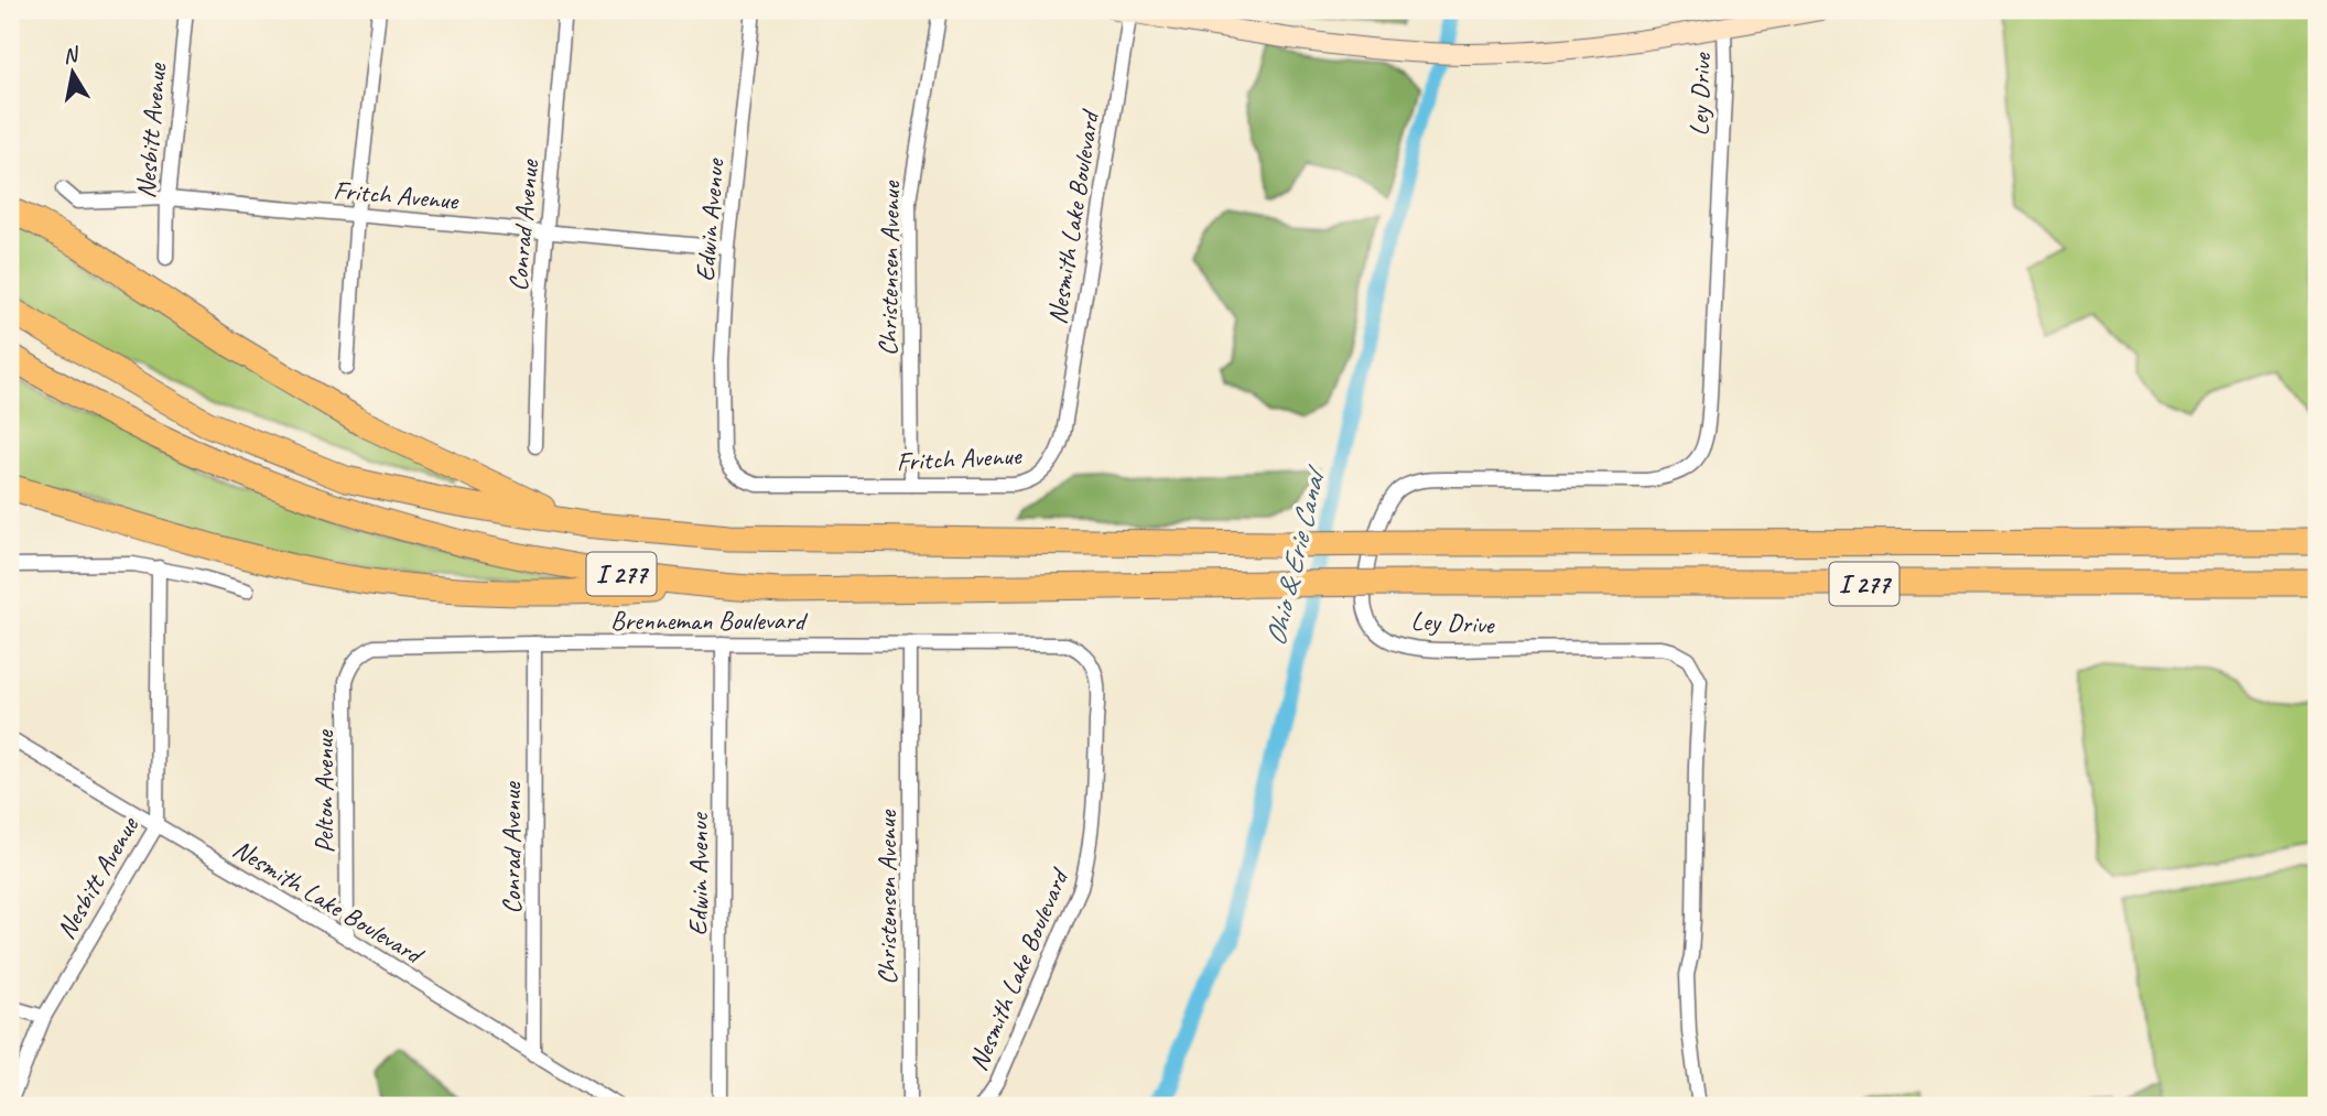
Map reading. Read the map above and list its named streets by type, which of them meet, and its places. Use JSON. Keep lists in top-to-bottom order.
{
  "streets": {
    "highway": ["I 277"],
    "street": [
      "Ley Drive",
      "Nesbitt Avenue",
      "Fritch Avenue",
      "Nesmith Lake Boulevard",
      "Edwin Avenue",
      "Conrad Avenue",
      "Christensen Avenue",
      "Brenneman Boulevard",
      "Pelton Avenue"
    ]
  },
  "crossings": [
    ["Nesbitt Avenue", "Fritch Avenue"],
    ["Nesbitt Avenue", "Nesmith Lake Boulevard"],
    ["Fritch Avenue", "Nesmith Lake Boulevard"],
    ["Fritch Avenue", "Edwin Avenue"],
    ["Fritch Avenue", "Conrad Avenue"],
    ["Fritch Avenue", "Christensen Avenue"],
    ["Nesmith Lake Boulevard", "Conrad Avenue"],
    ["Nesmith Lake Boulevard", "Brenneman Boulevard"],
    ["Nesmith Lake Boulevard", "Pelton Avenue"],
    ["Edwin Avenue", "Brenneman Boulevard"],
    ["Conrad Avenue", "Brenneman Boulevard"],
    ["Christensen Avenue", "Brenneman Boulevard"],
    ["Brenneman Boulevard", "Pelton Avenue"]
  ],
  "water": ["Ohio & Erie Canal"],
  "north": "top"
}
